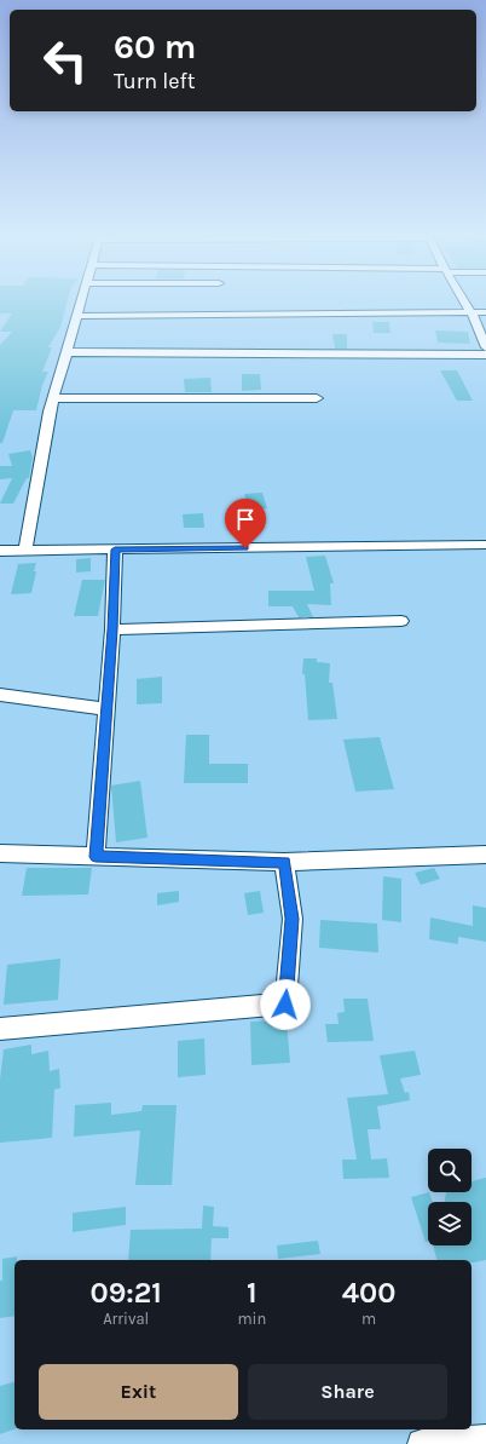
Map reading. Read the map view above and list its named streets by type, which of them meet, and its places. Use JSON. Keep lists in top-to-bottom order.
{
  "page": {
    "turn": ["60 m", "Turn left"],
    "eta": [
      "09:21",
      "Arrival",
      "1",
      "min",
      "400",
      "m"
    ],
    "buttons": ["Exit", "Share"]
  }
}
